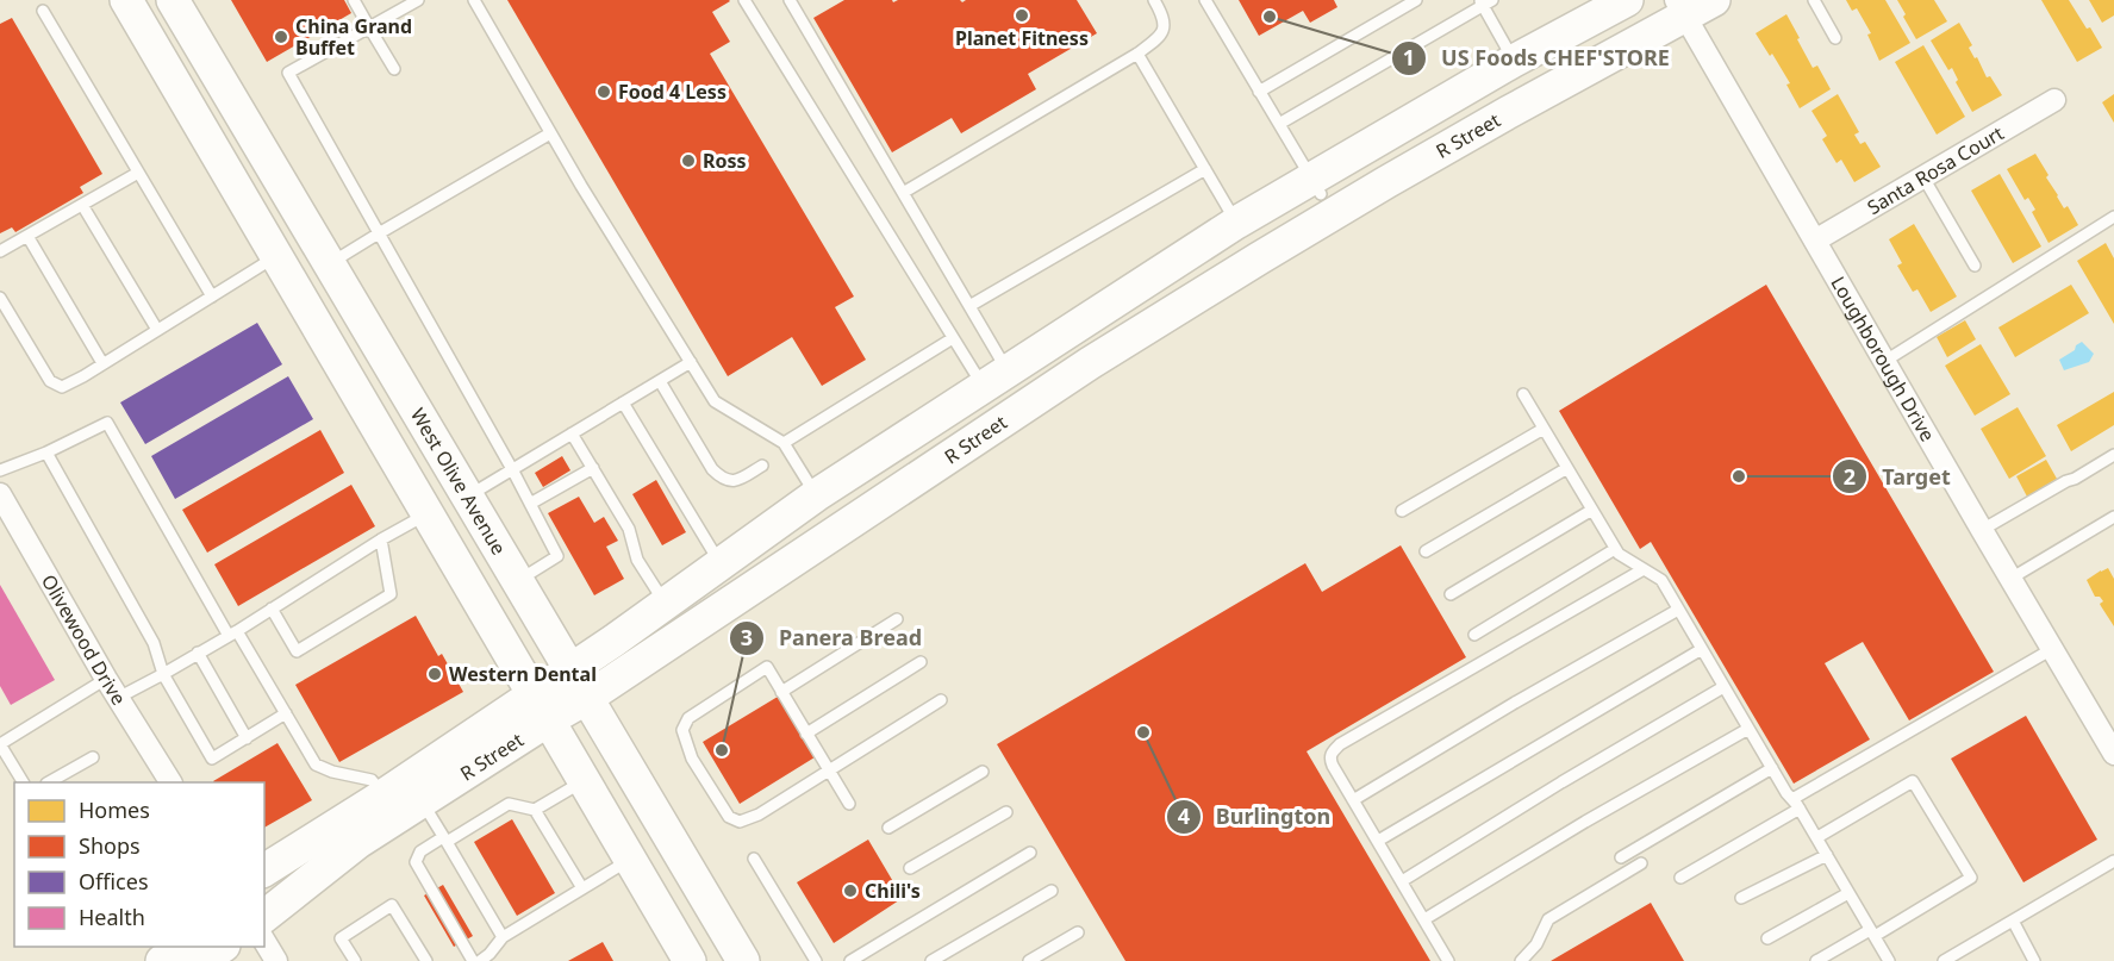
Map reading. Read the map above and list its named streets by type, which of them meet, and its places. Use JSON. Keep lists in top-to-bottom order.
{
  "streets": {
    "street": [
      "R Street",
      "Santa Rosa Court",
      "Loughborough Drive",
      "West Olive Avenue",
      "Olivewood Drive"
    ]
  },
  "crossings": [
    ["R Street", "Loughborough Drive"],
    ["R Street", "West Olive Avenue"],
    ["Santa Rosa Court", "Loughborough Drive"]
  ],
  "places": [
    "Planet Fitness",
    "US Foods CHEF'STORE",
    "China Grand Buffet",
    "Food 4 Less",
    "Ross",
    "Target",
    "Western Dental",
    "Burlington",
    "Panera Bread",
    "Chili's"
  ],
  "legend": [
    "Homes",
    "Shops",
    "Offices",
    "Health"
  ]
}
